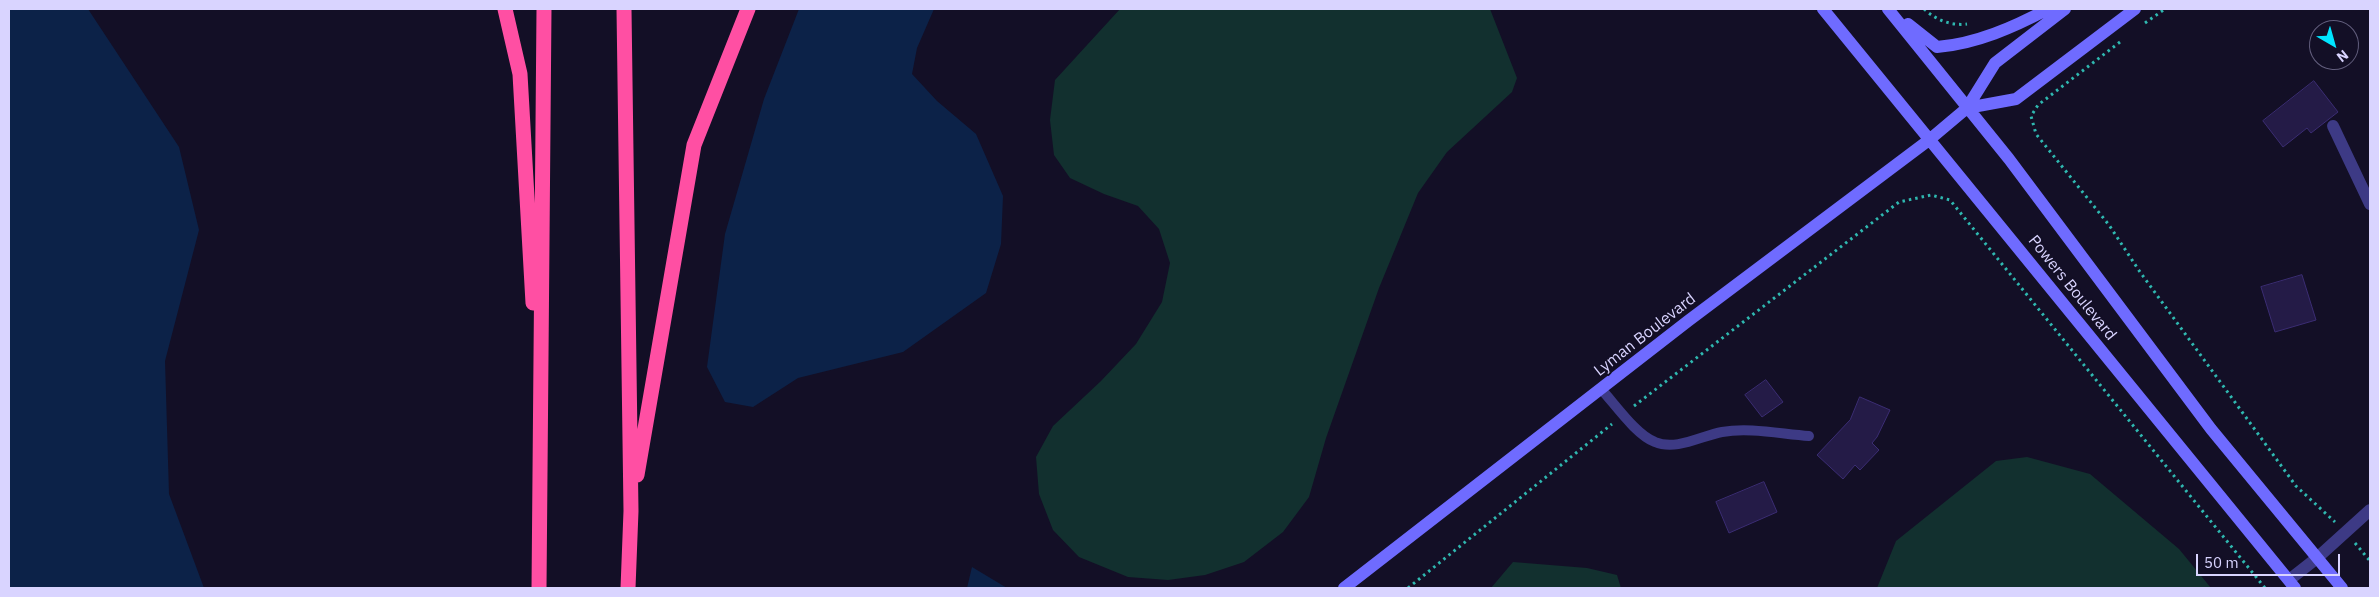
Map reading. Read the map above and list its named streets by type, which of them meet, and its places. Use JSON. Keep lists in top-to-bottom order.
{
  "streets": {
    "main road": ["Powers Boulevard", "Lyman Boulevard"]
  },
  "crossings": [
    ["Powers Boulevard", "Lyman Boulevard"]
  ],
  "scale_bar": "50 m",
  "north": "bottom right"
}
